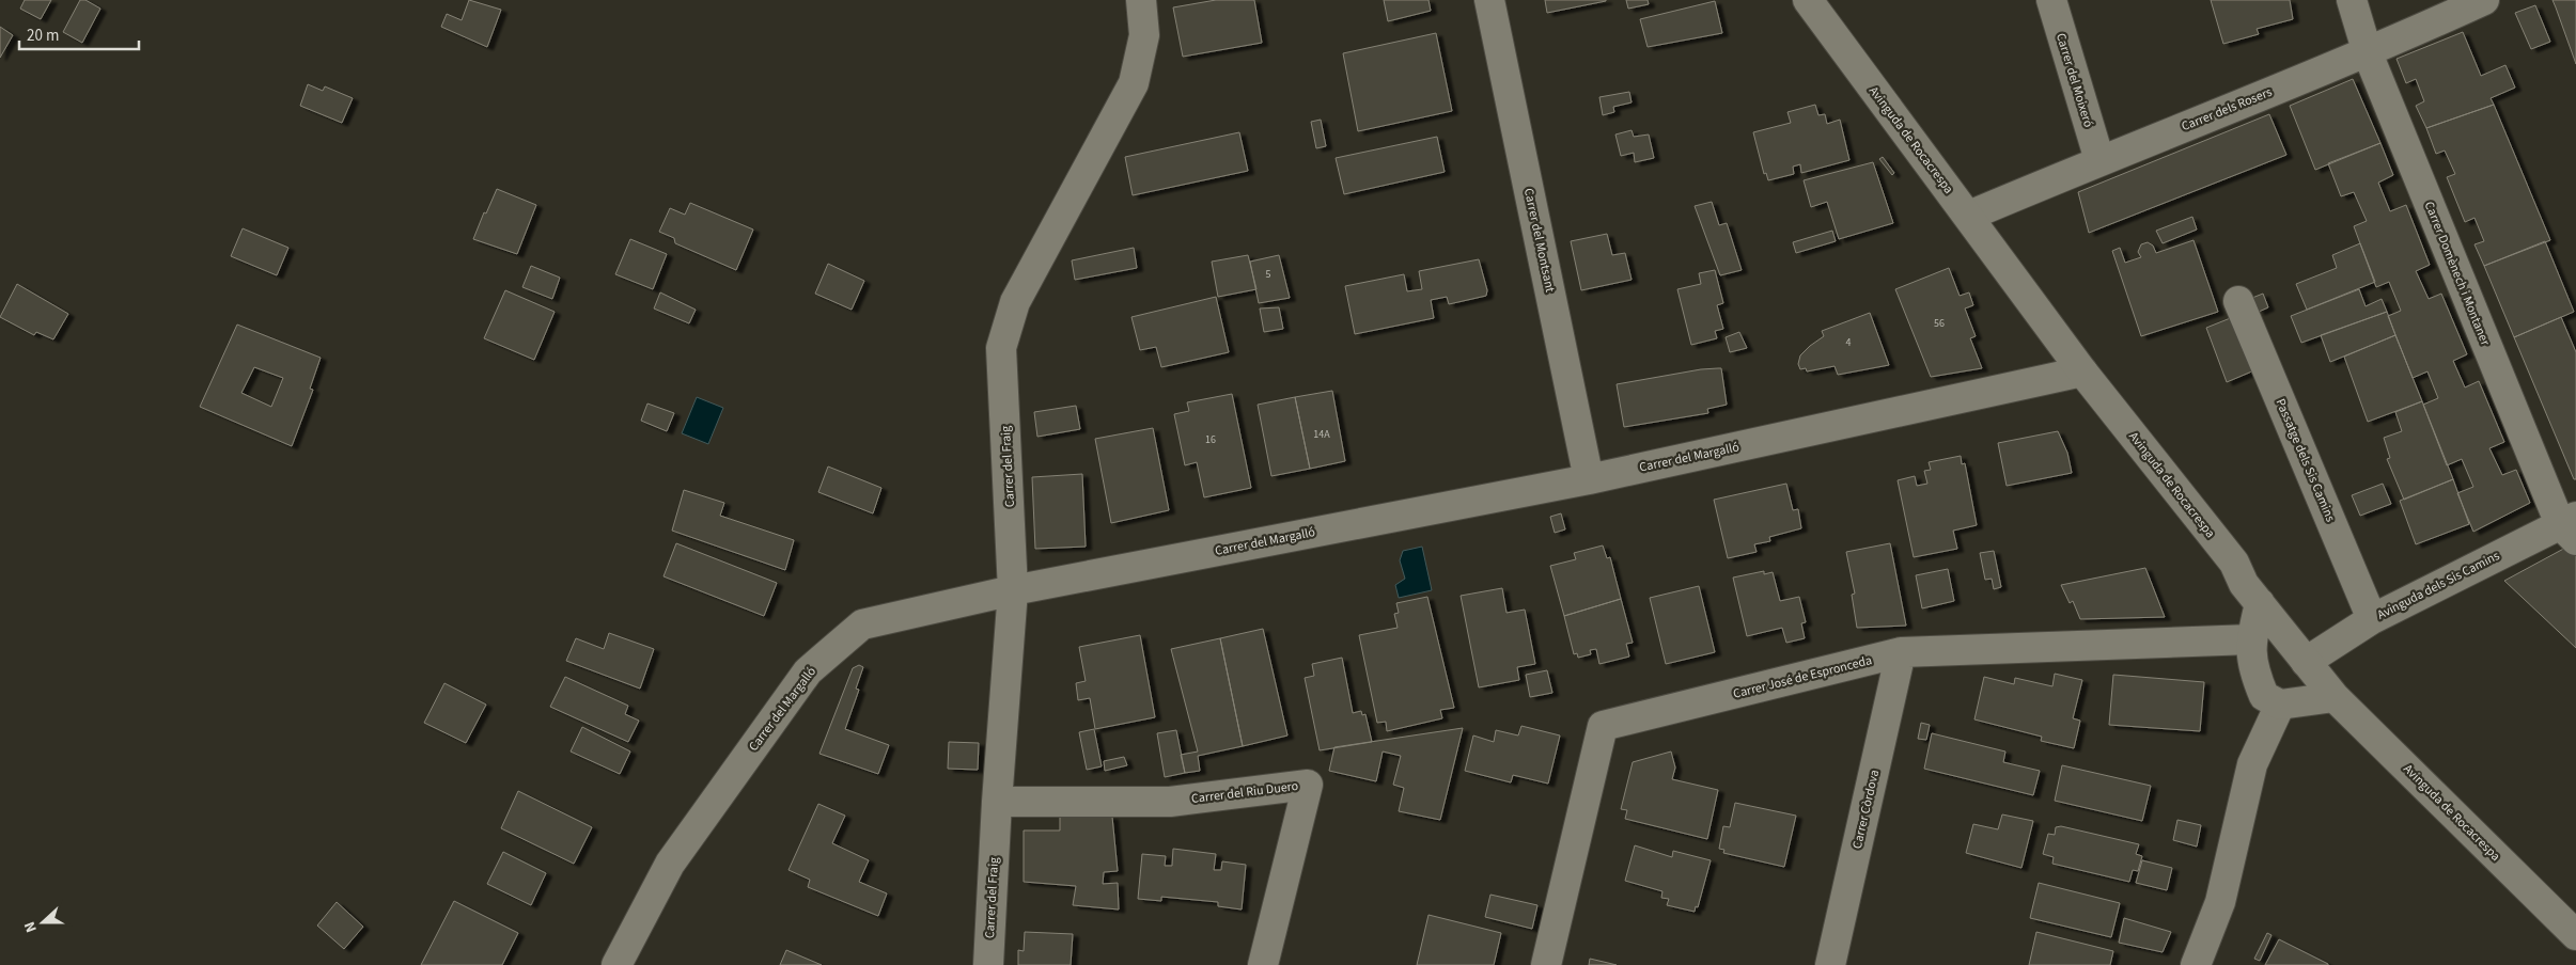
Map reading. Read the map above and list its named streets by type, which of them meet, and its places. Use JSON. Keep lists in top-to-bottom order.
{
  "streets": {
    "street": [
      "Carrer del Moixeró",
      "Carrer dels Rosers",
      "Avinguda de Rocacrespa",
      "Carrer del Montsant",
      "Carrer Domènech i Montaner",
      "Carrer del Margalló",
      "Passatge dels Sis Camins",
      "Carrer del Fraig",
      "Avinguda dels Sis Camins",
      "Carrer José de Espronceda",
      "Carrer del Riu Duero",
      "Carrer Còrdova"
    ]
  },
  "crossings": [
    ["Carrer del Moixeró", "Carrer dels Rosers"],
    ["Carrer dels Rosers", "Avinguda de Rocacrespa"],
    ["Carrer dels Rosers", "Carrer Domènech i Montaner"],
    ["Avinguda de Rocacrespa", "Carrer del Margalló"],
    ["Avinguda de Rocacrespa", "Avinguda dels Sis Camins"],
    ["Carrer del Montsant", "Carrer del Margalló"],
    ["Carrer Domènech i Montaner", "Avinguda dels Sis Camins"],
    ["Carrer del Margalló", "Carrer del Fraig"],
    ["Passatge dels Sis Camins", "Avinguda dels Sis Camins"],
    ["Carrer del Fraig", "Carrer del Riu Duero"],
    ["Carrer José de Espronceda", "Carrer Còrdova"]
  ],
  "house_numbers": [
    "5",
    "56",
    "4",
    "14A",
    "16"
  ],
  "scale_bar": "20 m",
  "north": "left"
}
